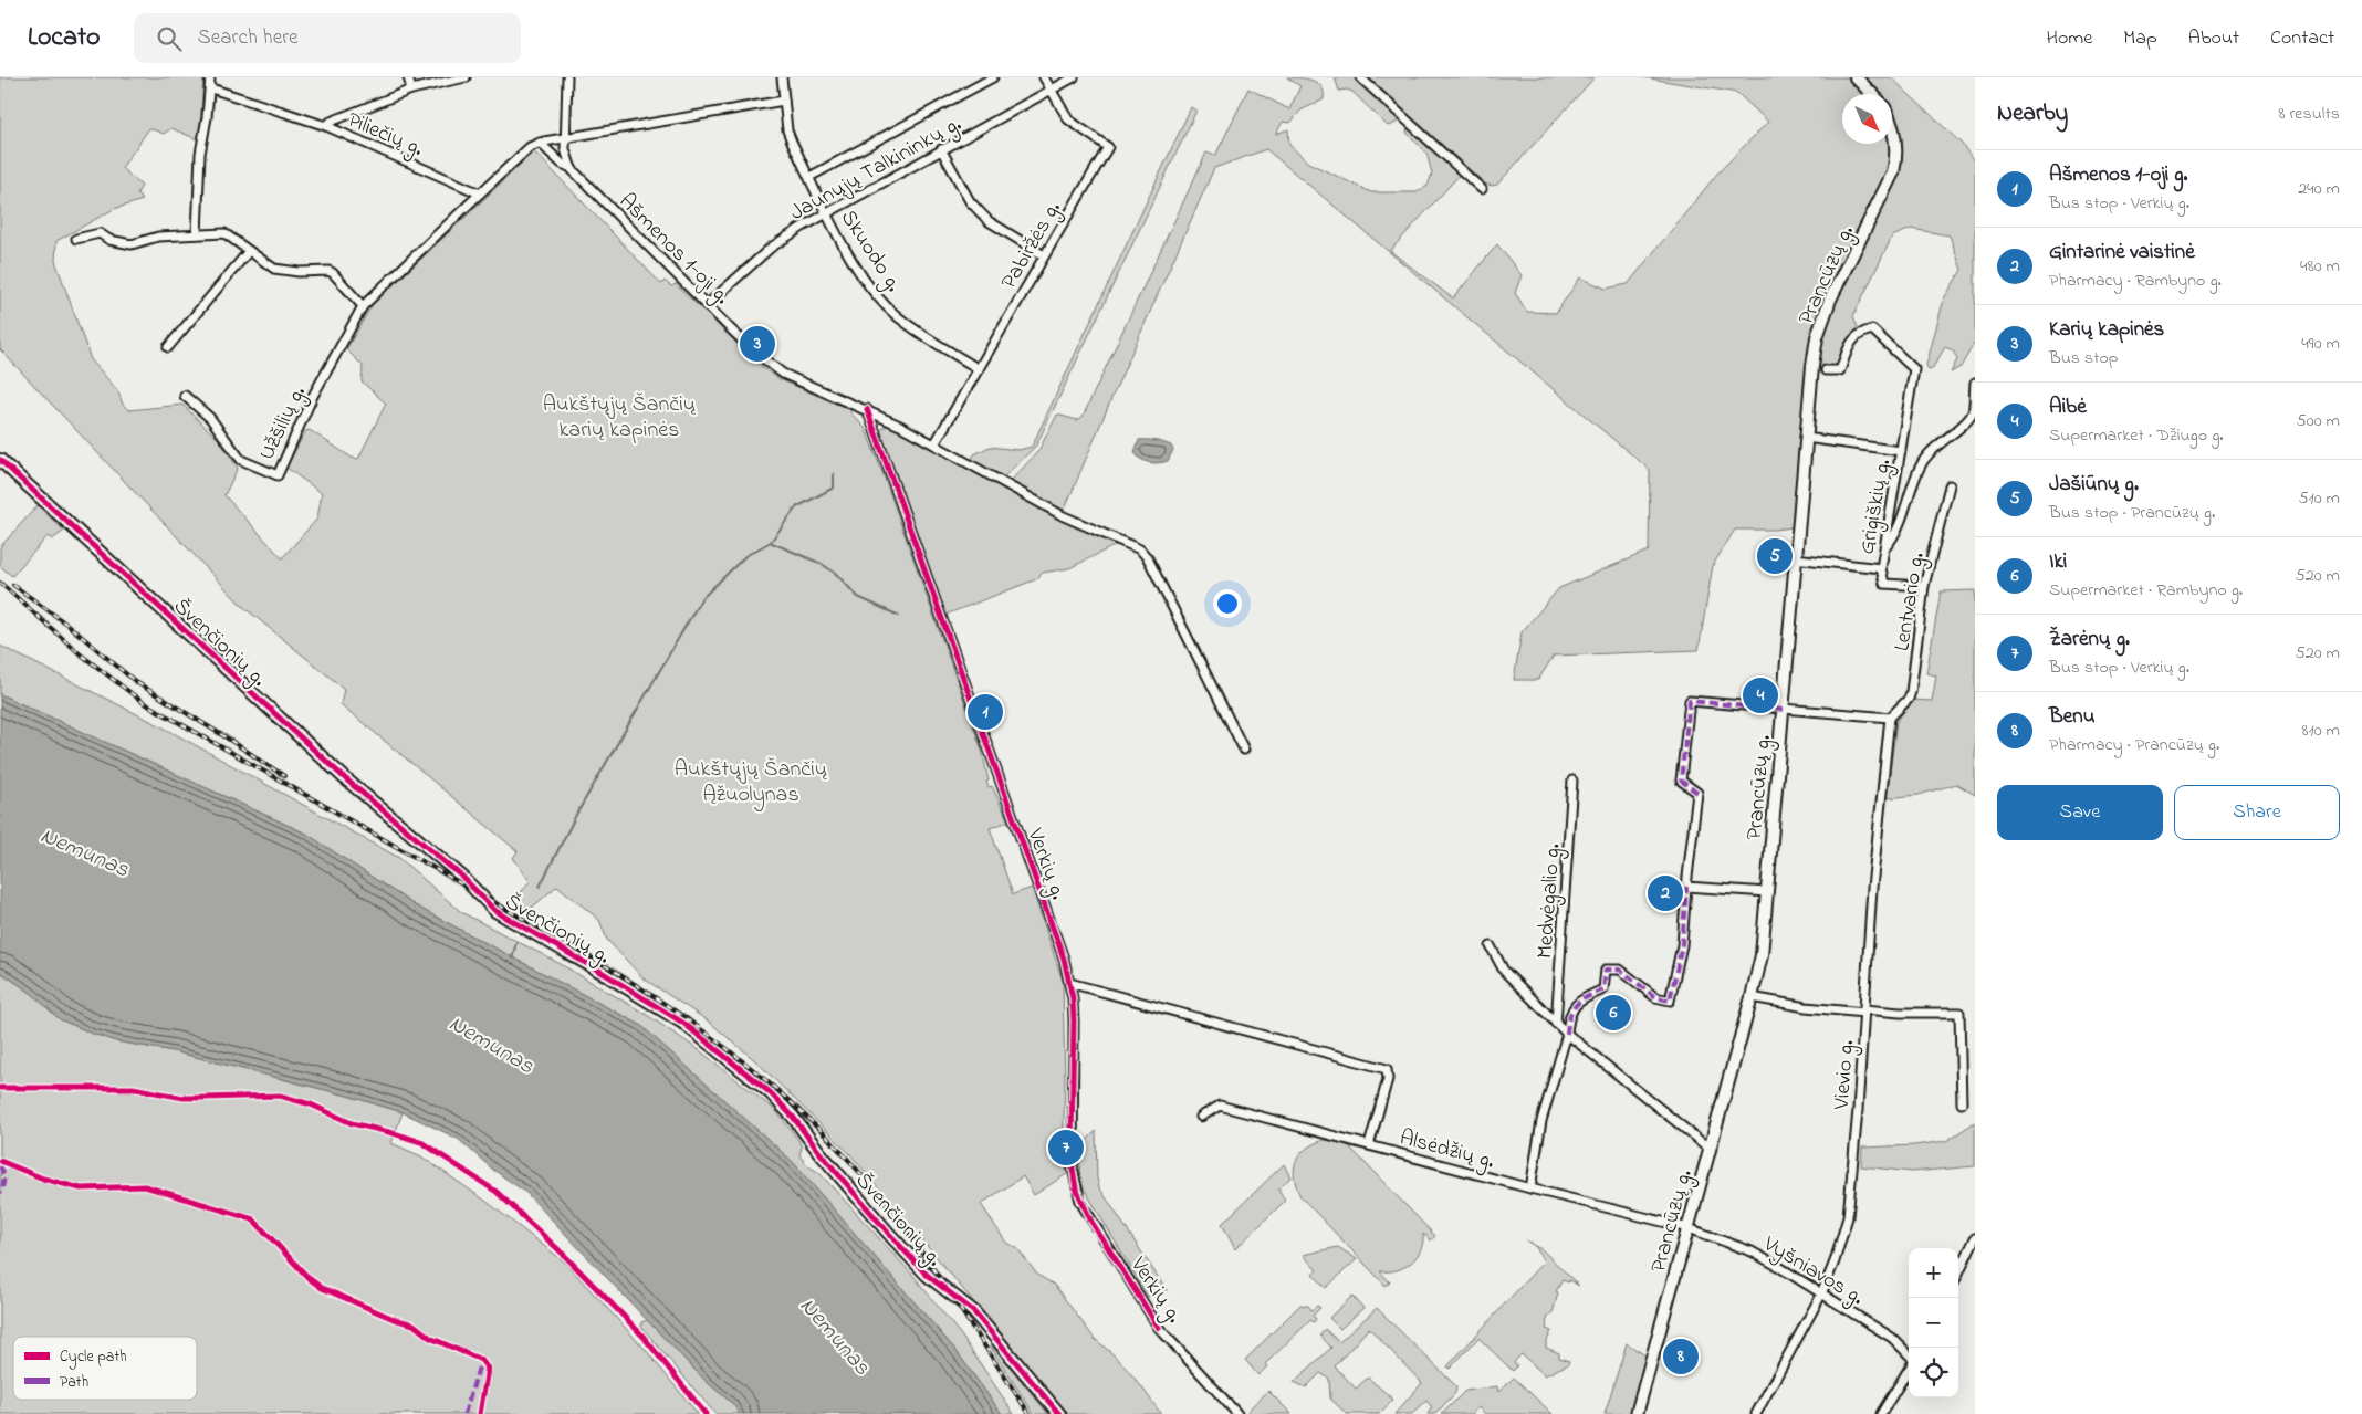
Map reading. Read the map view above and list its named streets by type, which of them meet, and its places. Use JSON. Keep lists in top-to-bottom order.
{
  "streets": {
    "street": [
      "Piliečių g.",
      "Jaunųjų Talkininkų g.",
      "Pabiržės g.",
      "Ašmenos 1-oji g.",
      "Skuodo g.",
      "Prancūzų g.",
      "Užšilių g.",
      "Grigiškių g.",
      "Lentvario g.",
      "Švenčionių g.",
      "Verkių g.",
      "Medvėgalio g.",
      "Vievio g.",
      "Alsėdžių g.",
      "Vyšniavos g."
    ]
  },
  "crossings": [
    ["Piliečių g.", "Užšilių g."],
    ["Jaunųjų Talkininkų g.", "Pabiržės g."],
    ["Jaunųjų Talkininkų g.", "Ašmenos 1-oji g."],
    ["Jaunųjų Talkininkų g.", "Skuodo g."],
    ["Pabiržės g.", "Ašmenos 1-oji g."],
    ["Pabiržės g.", "Skuodo g."],
    ["Ašmenos 1-oji g.", "Verkių g."],
    ["Prancūzų g.", "Grigiškių g."],
    ["Prancūzų g.", "Alsėdžių g."],
    ["Prancūzų g.", "Vyšniavos g."],
    ["Grigiškių g.", "Lentvario g."],
    ["Lentvario g.", "Vievio g."],
    ["Vievio g.", "Vyšniavos g."],
    ["Alsėdžių g.", "Vyšniavos g."]
  ],
  "water": ["Nemunas"],
  "parks": ["Aukštųjų Šančių karių kapinės", "Aukštųjų Šančių Ąžuolynas"],
  "legend": ["Cycle path", "Path"],
  "north": "bottom right",
  "page": {
    "header": "Locato",
    "search": "Search here",
    "nav": [
      "Home",
      "Map",
      "About",
      "Contact"
    ],
    "heading": ["Nearby", "8 results"],
    "list": [
      {
        "mark": "1",
        "name": "Ašmenos 1-oji g.",
        "note": "Bus stop · Verkių g.",
        "value": "240 m"
      },
      {
        "mark": "2",
        "name": "Gintarinė vaistinė",
        "note": "Pharmacy · Rambyno g.",
        "value": "480 m"
      },
      {
        "mark": "3",
        "name": "Karių kapinės",
        "note": "Bus stop",
        "value": "490 m"
      },
      {
        "mark": "4",
        "name": "Aibė",
        "note": "Supermarket · Džiugo g.",
        "value": "500 m"
      },
      {
        "mark": "5",
        "name": "Jašiūnų g.",
        "note": "Bus stop · Prancūzų g.",
        "value": "510 m"
      },
      {
        "mark": "6",
        "name": "Iki",
        "note": "Supermarket · Rambyno g.",
        "value": "520 m"
      },
      {
        "mark": "7",
        "name": "Žarėnų g.",
        "note": "Bus stop · Verkių g.",
        "value": "520 m"
      },
      {
        "mark": "8",
        "name": "Benu",
        "note": "Pharmacy · Prancūzų g.",
        "value": "810 m"
      }
    ],
    "pins": [
      "3",
      "5",
      "4",
      "1",
      "2",
      "6",
      "7",
      "8"
    ],
    "buttons": ["Save", "Share"],
    "map_buttons": ["+", "−"]
  }
}
